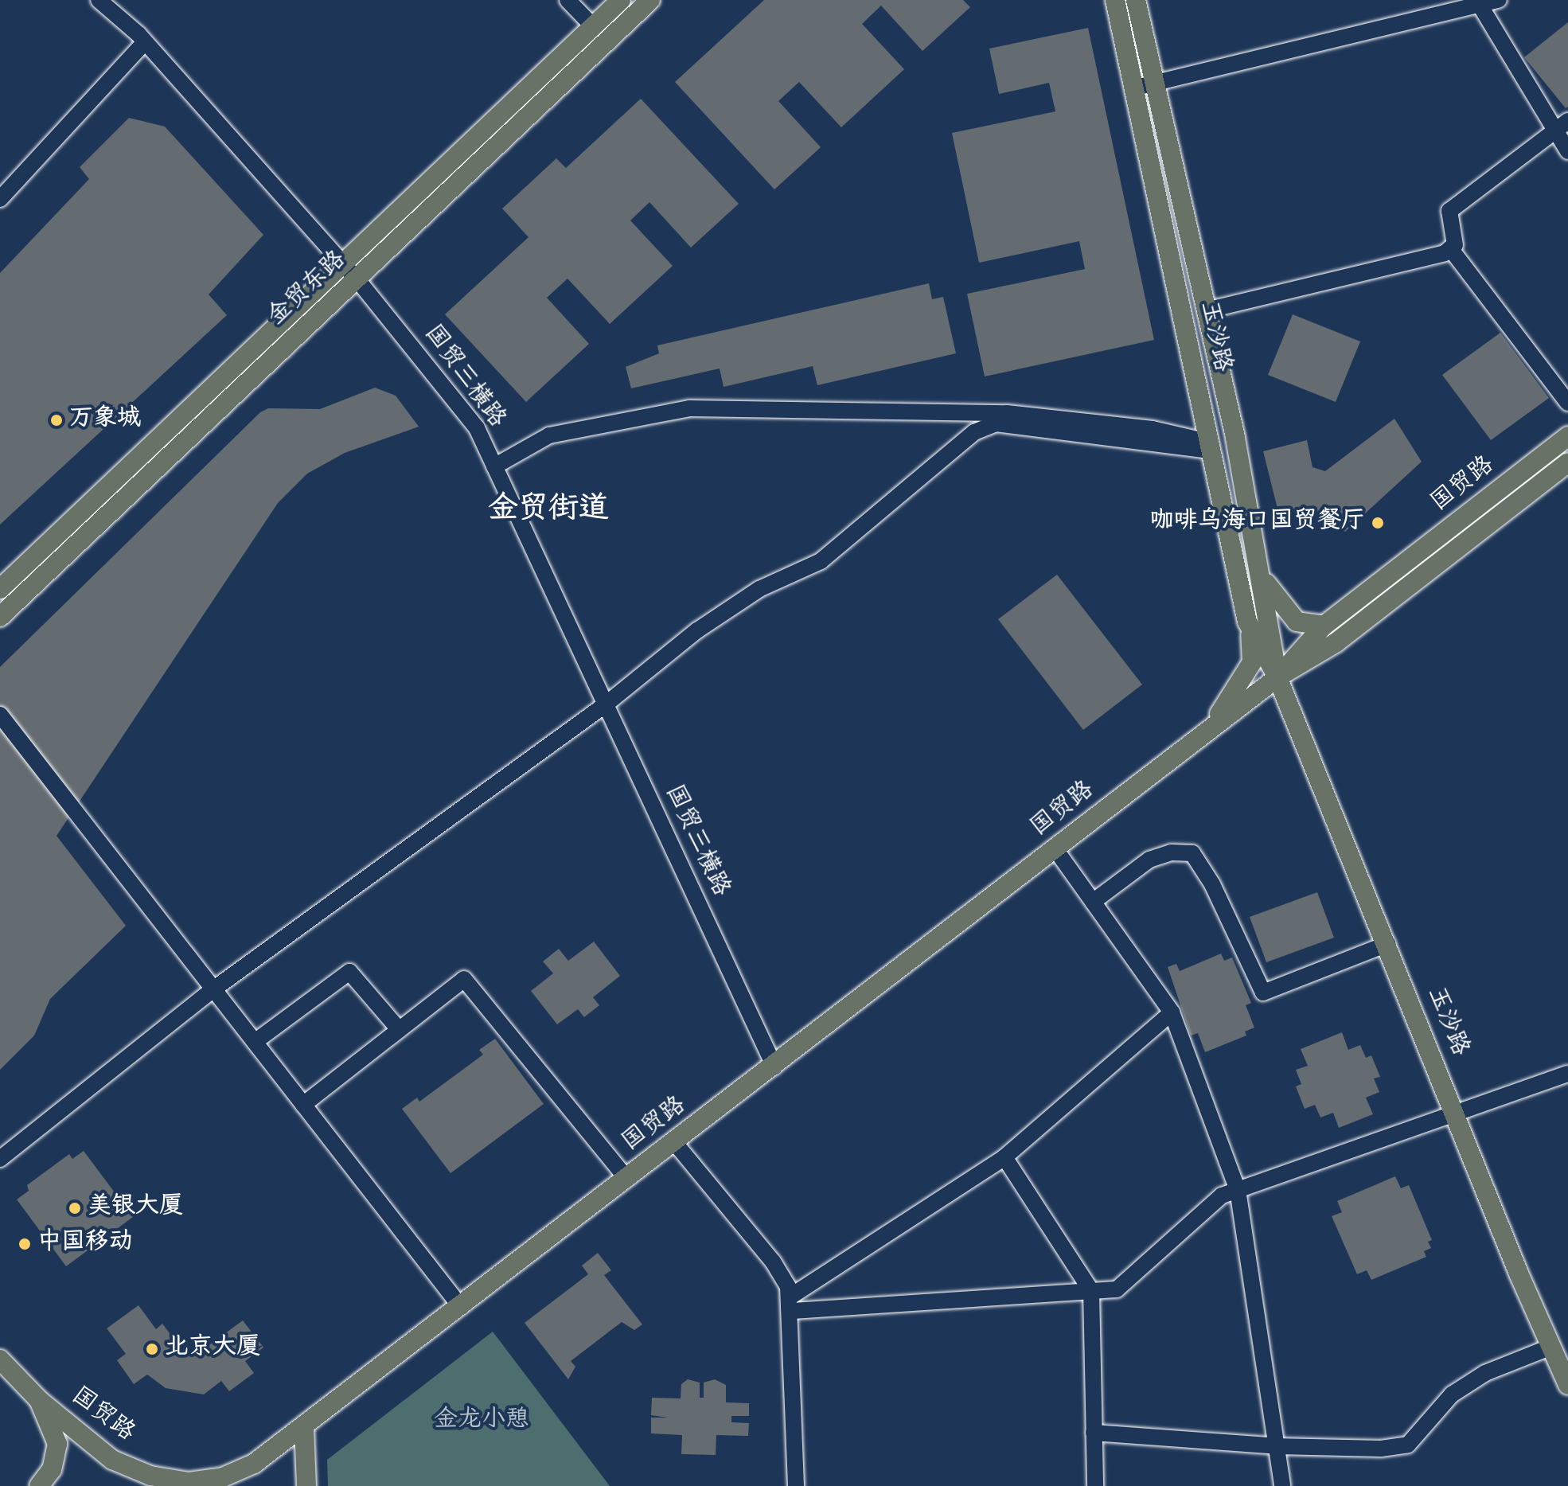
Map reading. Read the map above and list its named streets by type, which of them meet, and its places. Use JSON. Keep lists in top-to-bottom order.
{
  "streets": {
    "main road": ["金贸东路", "玉沙路", "国贸路"],
    "street": ["国贸三横路"]
  },
  "crossings": [
    ["金贸东路", "国贸三横路"],
    ["玉沙路", "国贸路"],
    ["国贸三横路", "国贸路"]
  ],
  "districts": ["金贸街道"],
  "parks": ["金龙小憩"],
  "places": [
    "万象城",
    "咖啡乌海口国贸餐厅",
    "美银大厦",
    "中国移动",
    "北京大厦"
  ]
}
